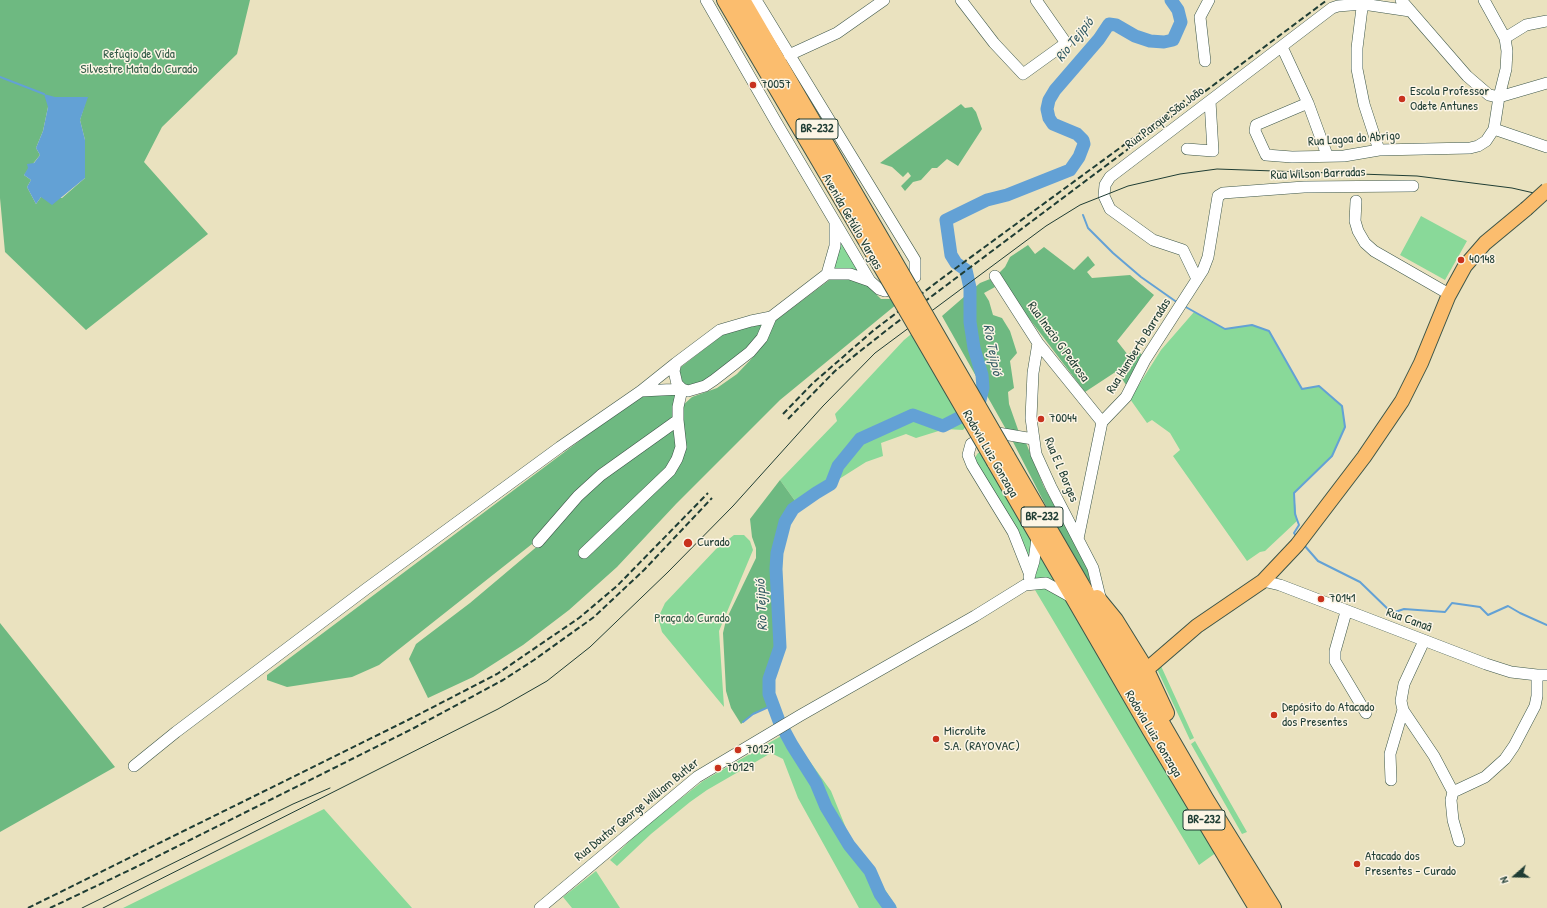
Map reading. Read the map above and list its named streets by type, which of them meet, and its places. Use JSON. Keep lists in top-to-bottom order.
{
  "streets": {
    "highway": ["BR-232", "Rodovia Luiz Gonzaga"],
    "street": [
      "Rua Parque São João",
      "Rua Lagoa do Abrigo",
      "Rua Wilson Barradas",
      "Avenida Getúlio Vargas",
      "Rua Inacio G Pedrosa",
      "Rua Humberto Barradas",
      "Rua E L Borges",
      "Rua Canaã",
      "Rua Doutor George William Butler"
    ]
  },
  "crossings": [
    ["Rua Parque São João", "Rua Humberto Barradas"],
    ["Rua Wilson Barradas", "Rua Humberto Barradas"],
    ["Avenida Getúlio Vargas", "Rodovia Luiz Gonzaga"],
    ["Rua Inacio G Pedrosa", "Rua Humberto Barradas"],
    ["Rua Inacio G Pedrosa", "Rua E L Borges"]
  ],
  "water": ["Rio Tejipió"],
  "parks": ["Refúgio de Vida Silvestre Mata do Curado", "Praça do Curado"],
  "places": [
    "70057",
    "Escola Professor Odete Antunes",
    "40148",
    "70044",
    "Curado",
    "70141",
    "Depósito do Atacado dos Presentes",
    "Microlite S.A. (RAYOVAC)",
    "70121",
    "70129",
    "Atacado dos Presentes - Curado"
  ],
  "north": "left"
}
